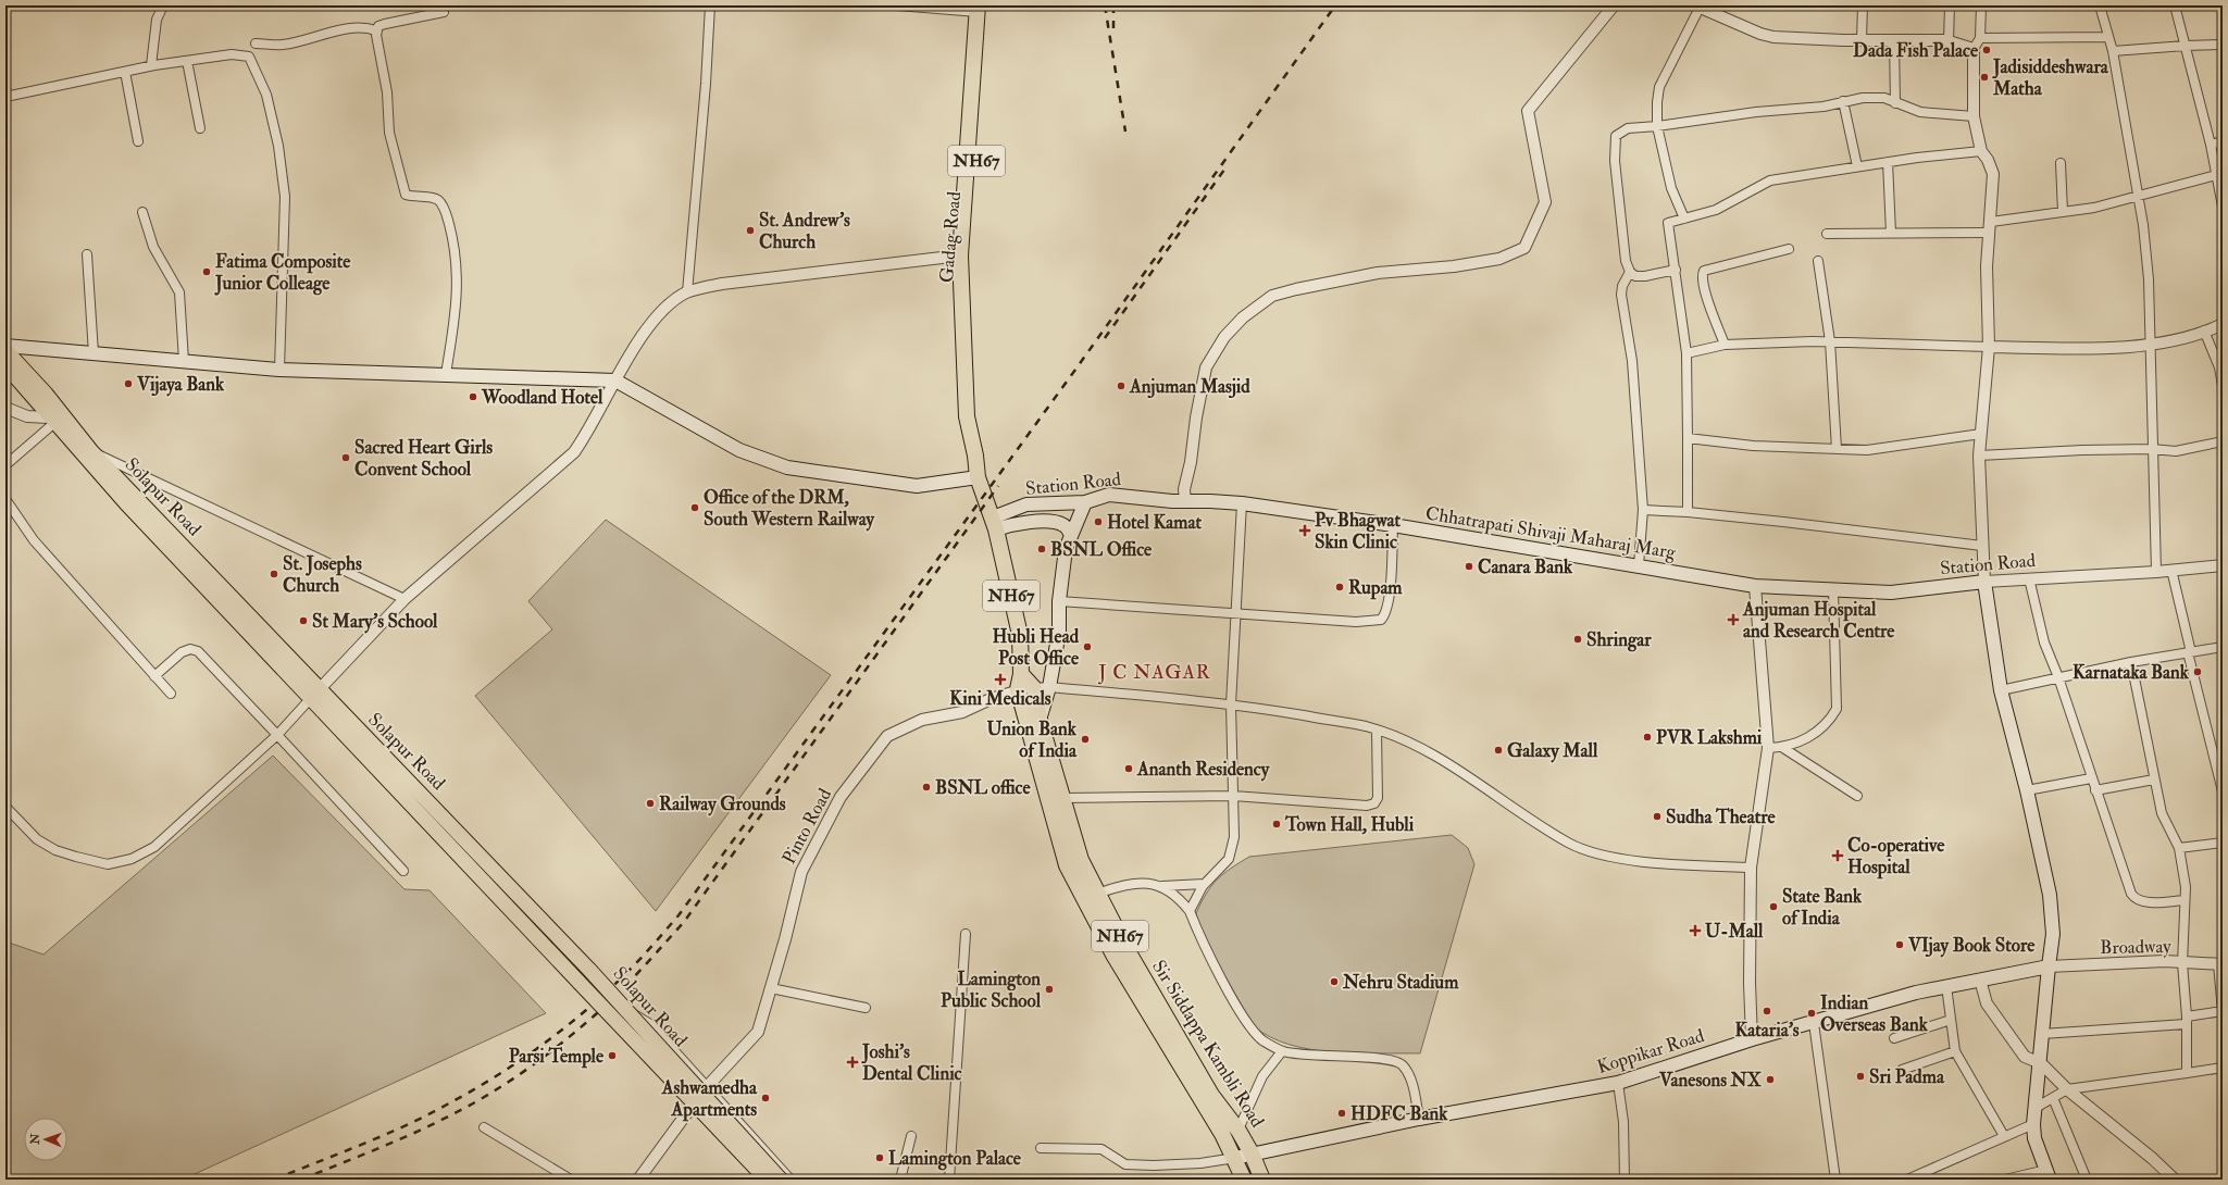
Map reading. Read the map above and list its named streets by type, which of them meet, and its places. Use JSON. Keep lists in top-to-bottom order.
{
  "streets": {
    "highway": ["NH67", "Gadag Road", "Sir Siddappa Kambli Road"],
    "main road": [
      "Station Road",
      "Solapur Road",
      "Chhatrapati Shivaji Maharaj Marg",
      "Koppikar Road"
    ],
    "street": ["Pinto Road", "Broadway"]
  },
  "crossings": [
    ["NH67", "Gadag Road"],
    ["NH67", "Station Road"],
    ["NH67", "Sir Siddappa Kambli Road"],
    ["Gadag Road", "Station Road"],
    ["Station Road", "Chhatrapati Shivaji Maharaj Marg"],
    ["Pinto Road", "Sir Siddappa Kambli Road"],
    ["Broadway", "Koppikar Road"],
    ["Sir Siddappa Kambli Road", "Koppikar Road"]
  ],
  "districts": ["J C NAGAR"],
  "places": {
    "other": [
      "Dada Fish Palace",
      "Jadisiddeshwara Matha",
      "St. Andrew's Church",
      "Fatima Composite Junior Colleage",
      "Vijaya Bank",
      "Anjuman Masjid",
      "Woodland Hotel",
      "Sacred Heart Girls Convent School",
      "Office of the DRM, South Western Railway",
      "Hotel Kamat",
      "BSNL Office",
      "Canara Bank",
      "St. Josephs Church",
      "Rupam",
      "St Mary's School",
      "Shringar",
      "Hubli Head Post Office",
      "Karnataka Bank",
      "PVR Lakshmi",
      "Union Bank of India",
      "Galaxy Mall",
      "Ananth Residency",
      "BSNL office",
      "Railway Grounds",
      "Sudha Theatre",
      "Town Hall, Hubli",
      "State Bank of India",
      "VIjay Book Store",
      "Nehru Stadium",
      "Lamington Public School",
      "Kataria's",
      "Indian Overseas Bank",
      "Parsi Temple",
      "Sri Padma",
      "Vanesons NX",
      "Ashwamedha Apartments",
      "HDFC Bank",
      "Lamington Palace"
    ],
    "health": [
      "Pv Bhagwat Skin Clinic",
      "Anjuman Hospital and Research Centre",
      "Kini Medicals",
      "Co-operative Hospital",
      "U-Mall",
      "Joshi’s Dental Clinic"
    ]
  },
  "north": "left"
}
